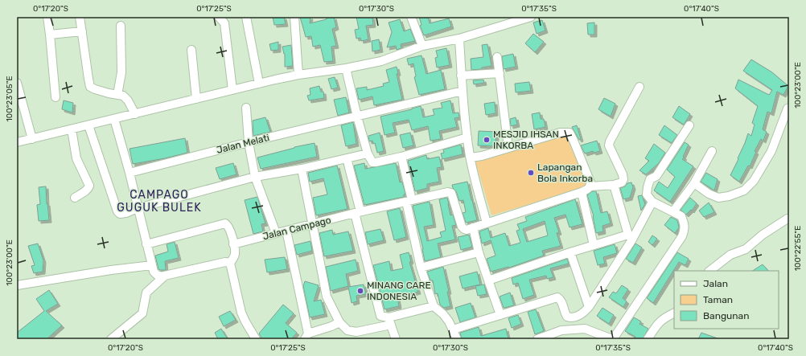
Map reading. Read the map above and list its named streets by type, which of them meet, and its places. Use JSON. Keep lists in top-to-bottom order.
{
  "streets": {
    "street": ["Jalan Melati", "Jalan Campago"]
  },
  "districts": ["CAMPAGO GUGUK BULEK"],
  "places": ["MESJID IHSAN INKORBA", "Lapangan Bola Inkorba", "MINANG CARE INDONESIA"],
  "legend": ["Jalan", "Taman", "Bangunan"],
  "coordinates": [
    "0°17'20\"S",
    "0°17'25\"S",
    "0°17'30\"S",
    "0°17'35\"S",
    "0°17'40\"S",
    "100°23'00\"E",
    "100°23'05\"E",
    "100°22'55\"E"
  ]
}
